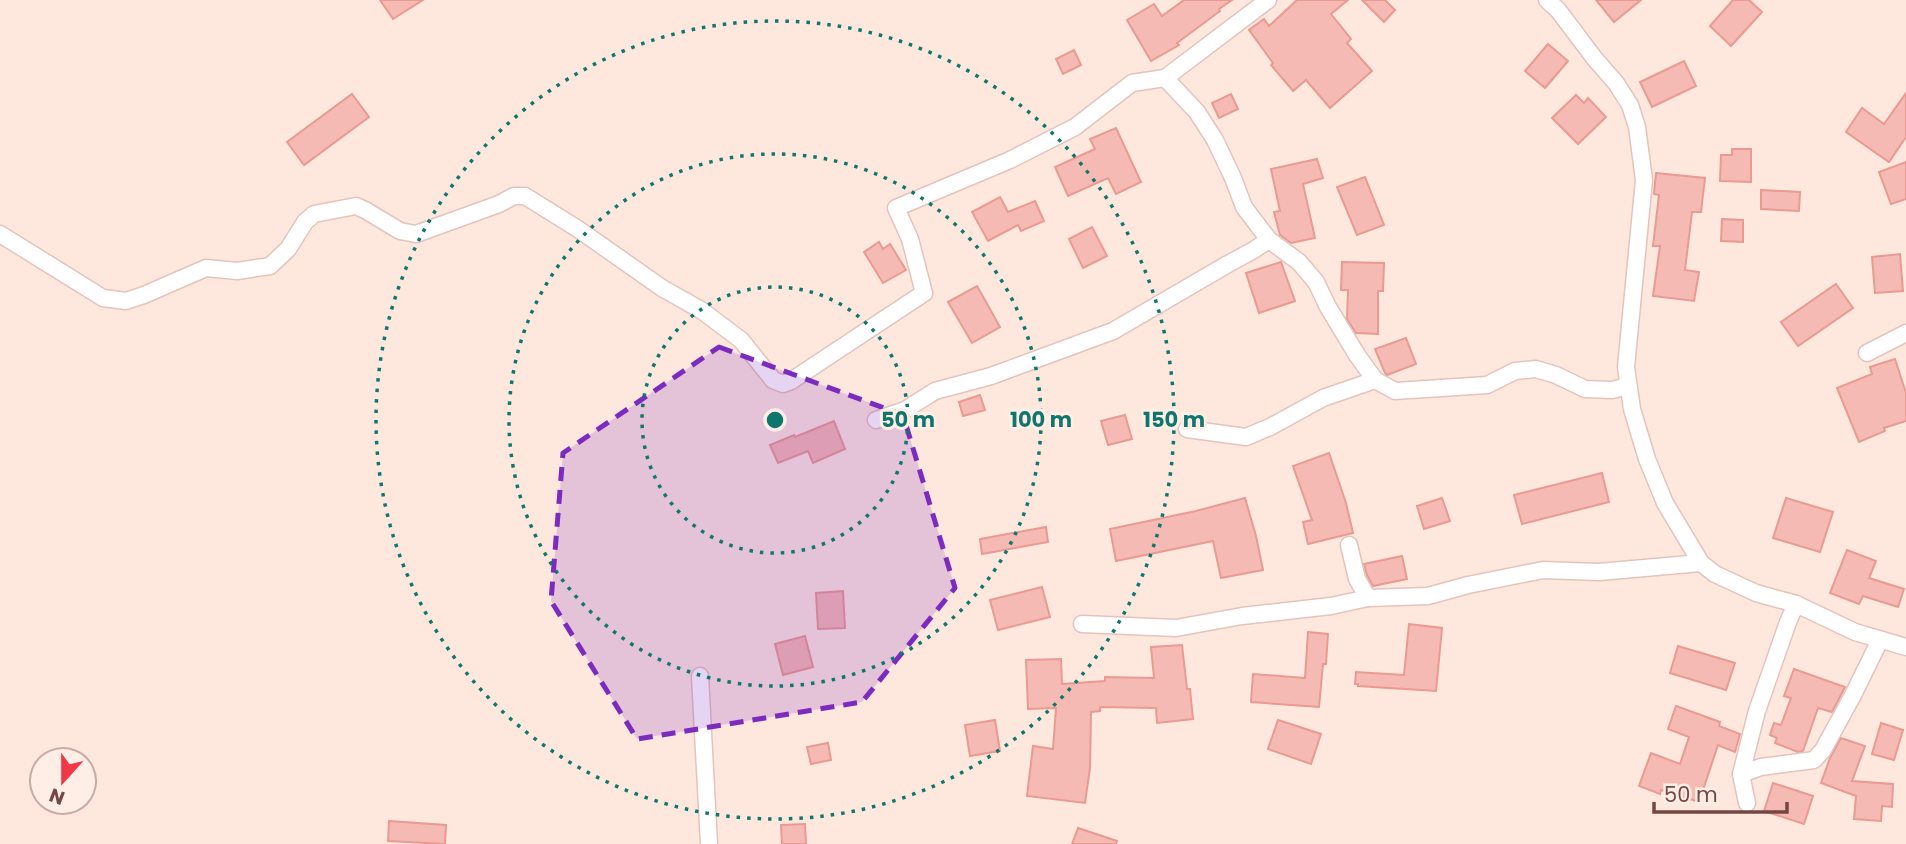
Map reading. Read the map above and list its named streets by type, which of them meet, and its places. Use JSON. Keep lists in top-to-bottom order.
{
  "scale_bar": "50 m",
  "north": "bottom",
  "rings": ["50 m", "100 m", "150 m"]
}
